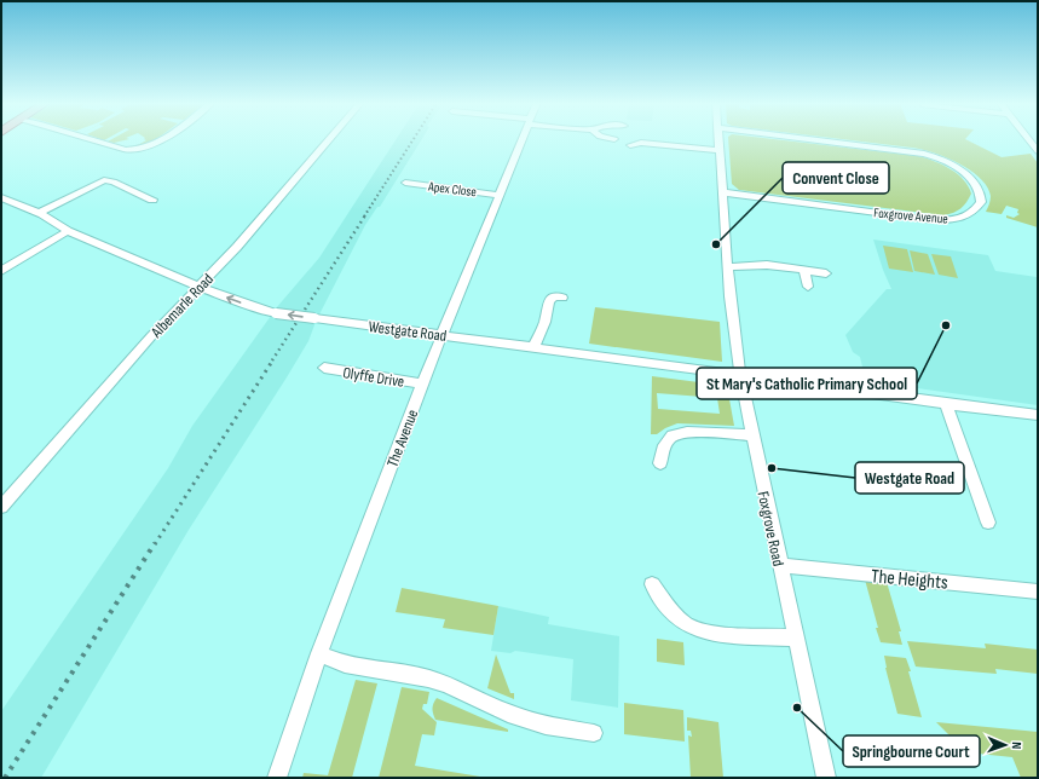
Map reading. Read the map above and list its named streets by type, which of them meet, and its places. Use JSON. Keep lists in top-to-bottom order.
{
  "streets": {
    "street": [
      "Apex Close",
      "Foxgrove Avenue",
      "Albemarle Road",
      "Westgate Road",
      "Olyffe Drive",
      "The Avenue",
      "Foxgrove Road",
      "The Heights"
    ]
  },
  "crossings": [
    ["Apex Close", "The Avenue"],
    ["Foxgrove Avenue", "Foxgrove Road"],
    ["Albemarle Road", "Westgate Road"],
    ["Westgate Road", "The Avenue"],
    ["Westgate Road", "Foxgrove Road"],
    ["Olyffe Drive", "The Avenue"],
    ["Foxgrove Road", "The Heights"]
  ],
  "places": [
    "Convent Close",
    "St Mary's Catholic Primary School",
    "Westgate Road",
    "Springbourne Court"
  ],
  "north": "right"
}
